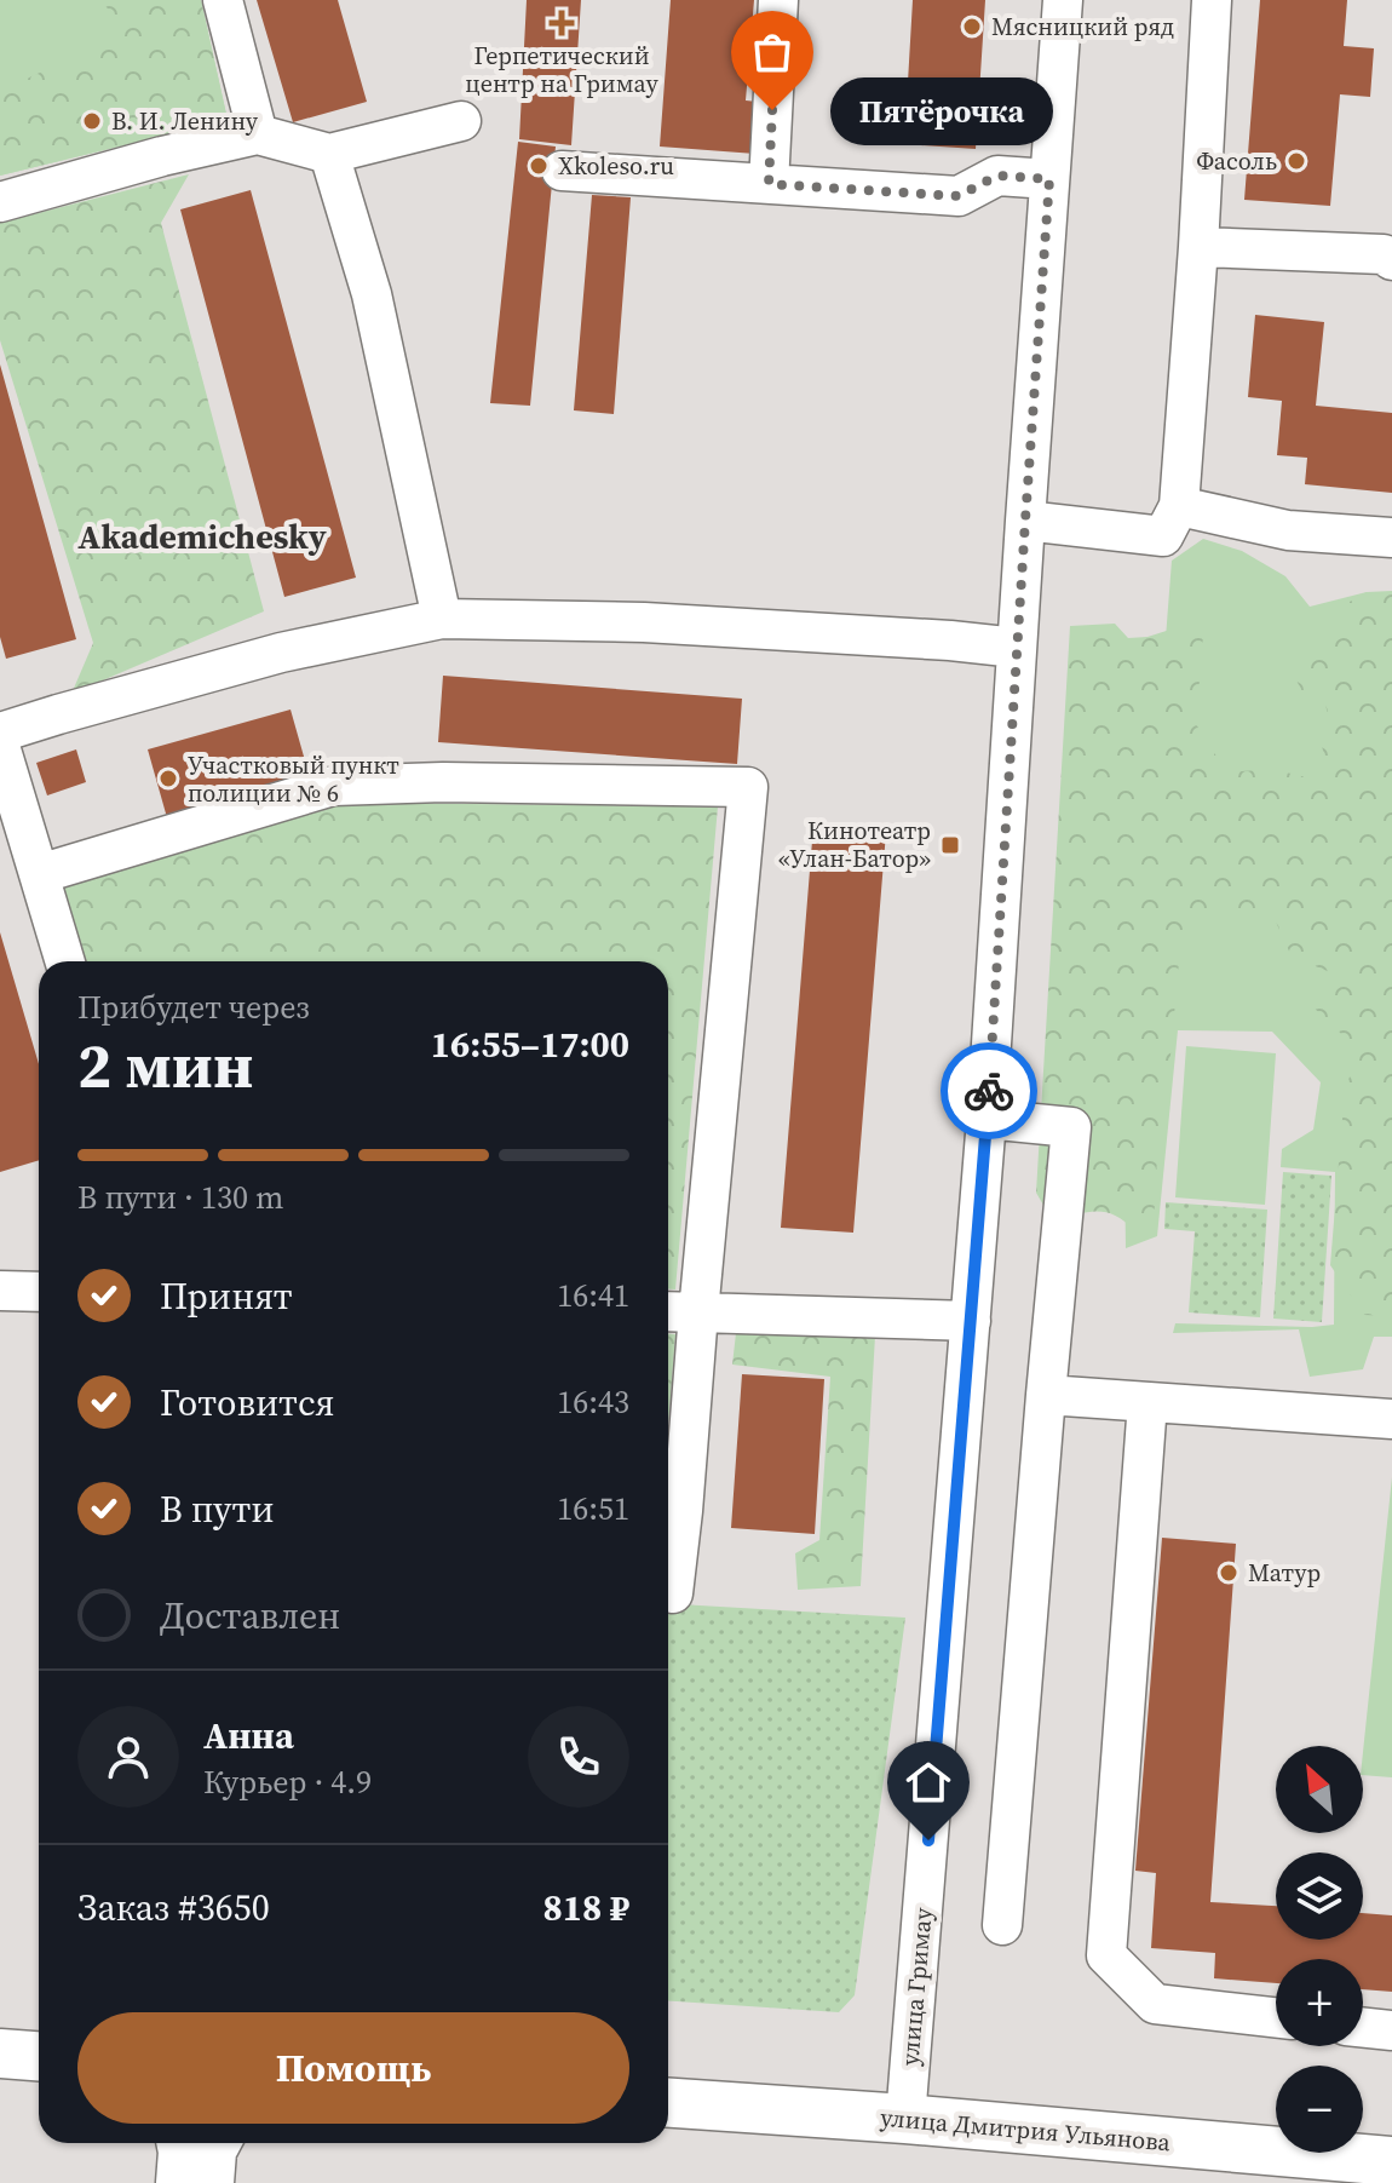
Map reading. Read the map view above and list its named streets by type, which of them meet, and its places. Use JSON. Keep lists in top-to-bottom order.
{
  "streets": {
    "main road": ["улица Дмитрия Ульянова"],
    "street": ["улица Гримау"]
  },
  "crossings": [
    ["улица Гримау", "улица Дмитрия Ульянова"]
  ],
  "districts": ["Akademichesky"],
  "places": {
    "health": ["Герпетический центр на Гримау"],
    "other": [
      "Мясницкий ряд",
      "Пятёрочка",
      "В. И. Ленину",
      "Фасоль",
      "Xkoleso.ru",
      "Участковый пункт полиции № 6",
      "Матур"
    ],
    "transit": ["Кинотеатр «Улан-Батор»"]
  },
  "north": "top left",
  "page": {
    "bubble": "Пятёрочка",
    "heading": ["2 мин", "Прибудет через", "16:55–17:00"],
    "panel": [
      "Анна",
      "Курьер · 4.9",
      "Заказ #3650",
      "818 ₽"
    ],
    "bar": "В пути · 130 m",
    "list": [
      ["Принят", "16:41"],
      ["Готовится", "16:43"],
      ["В пути", "16:51"],
      "Доставлен"
    ],
    "map_buttons": ["+", "−"],
    "buttons": "Помощь"
  }
}
